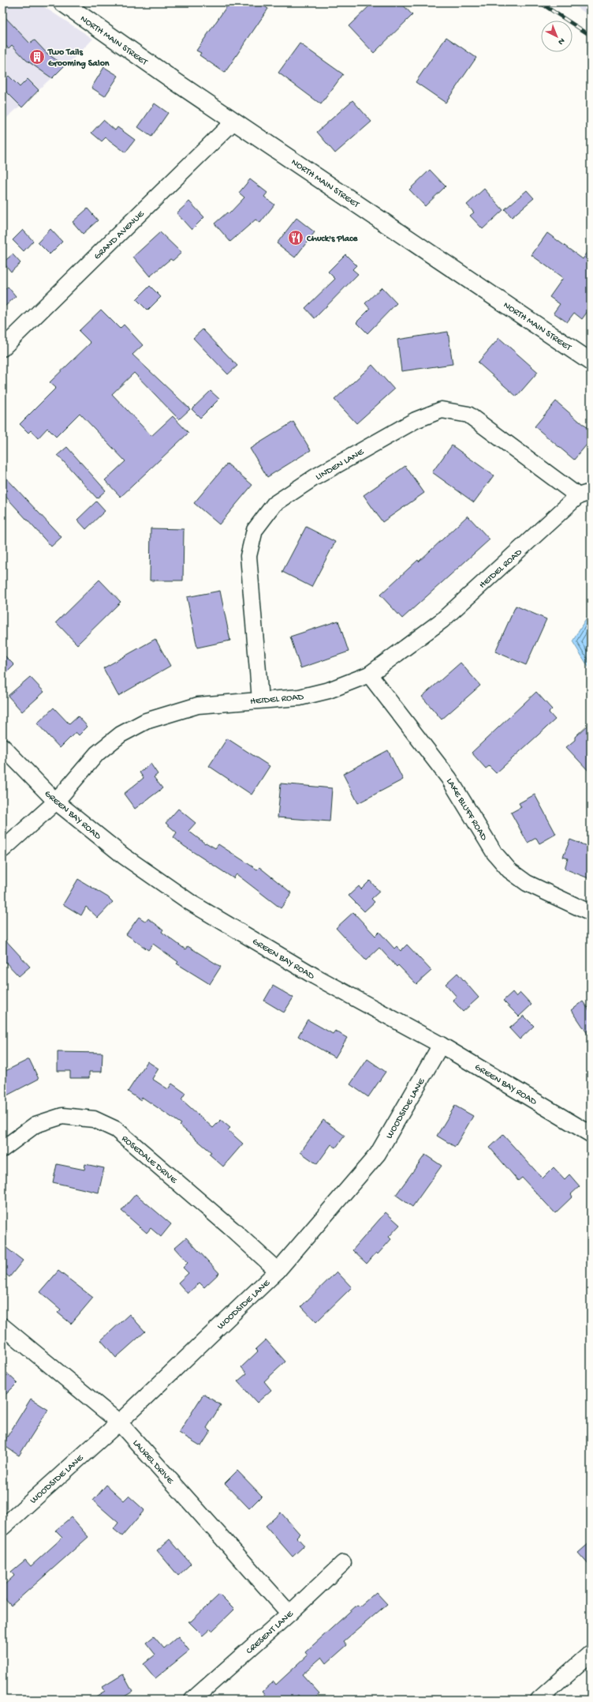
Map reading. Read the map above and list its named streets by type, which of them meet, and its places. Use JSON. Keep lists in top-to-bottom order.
{
  "streets": {
    "main road": ["NORTH MAIN STREET"],
    "street": [
      "GRAND AVENUE",
      "LINDEN LANE",
      "HEIDEL ROAD",
      "LAKE BLUFF ROAD",
      "GREEN BAY ROAD",
      "WOODSIDE LANE",
      "ROSEDALE DRIVE",
      "LAUREL DRIVE",
      "CRESENT LANE"
    ]
  },
  "crossings": [
    ["NORTH MAIN STREET", "GRAND AVENUE"],
    ["LINDEN LANE", "HEIDEL ROAD"],
    ["HEIDEL ROAD", "LAKE BLUFF ROAD"],
    ["HEIDEL ROAD", "GREEN BAY ROAD"],
    ["GREEN BAY ROAD", "WOODSIDE LANE"],
    ["WOODSIDE LANE", "ROSEDALE DRIVE"],
    ["WOODSIDE LANE", "LAUREL DRIVE"],
    ["LAUREL DRIVE", "CRESENT LANE"]
  ],
  "places": {
    "building": ["Two Tails Grooming Salon"],
    "restaurant": ["Chuck's Place"]
  },
  "north": "bottom right"
}
